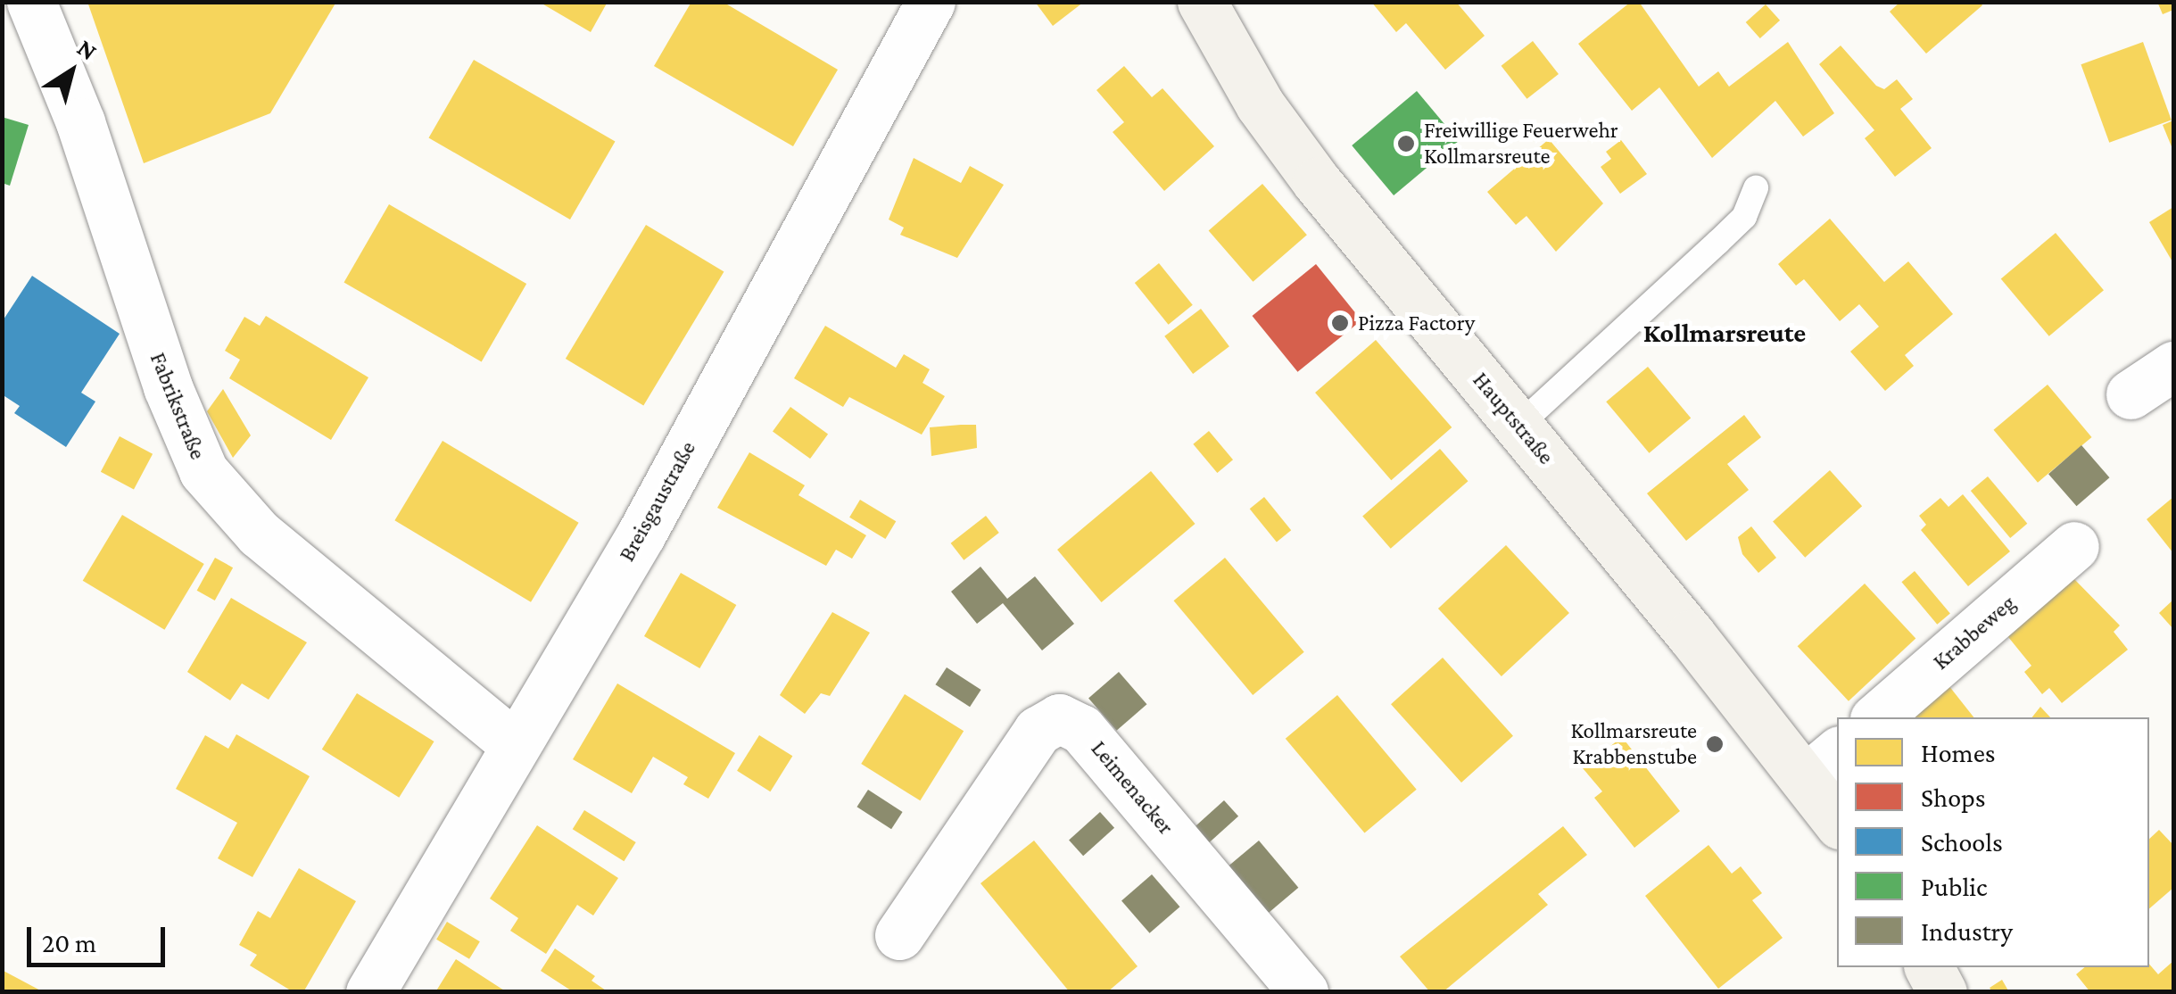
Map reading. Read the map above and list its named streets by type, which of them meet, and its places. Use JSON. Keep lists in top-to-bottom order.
{
  "streets": {
    "main road": ["Hauptstraße"],
    "street": [
      "Fabrikstraße",
      "Breisgaustraße",
      "Krabbeweg",
      "Leimenacker"
    ]
  },
  "crossings": [
    ["Fabrikstraße", "Breisgaustraße"]
  ],
  "districts": ["Kollmarsreute"],
  "places": ["Freiwillige Feuerwehr Kollmarsreute", "Pizza Factory", "Kollmarsreute Krabbenstube"],
  "legend": [
    "Homes",
    "Shops",
    "Schools",
    "Public",
    "Industry"
  ],
  "scale_bar": "20 m",
  "north": "top right"
}
